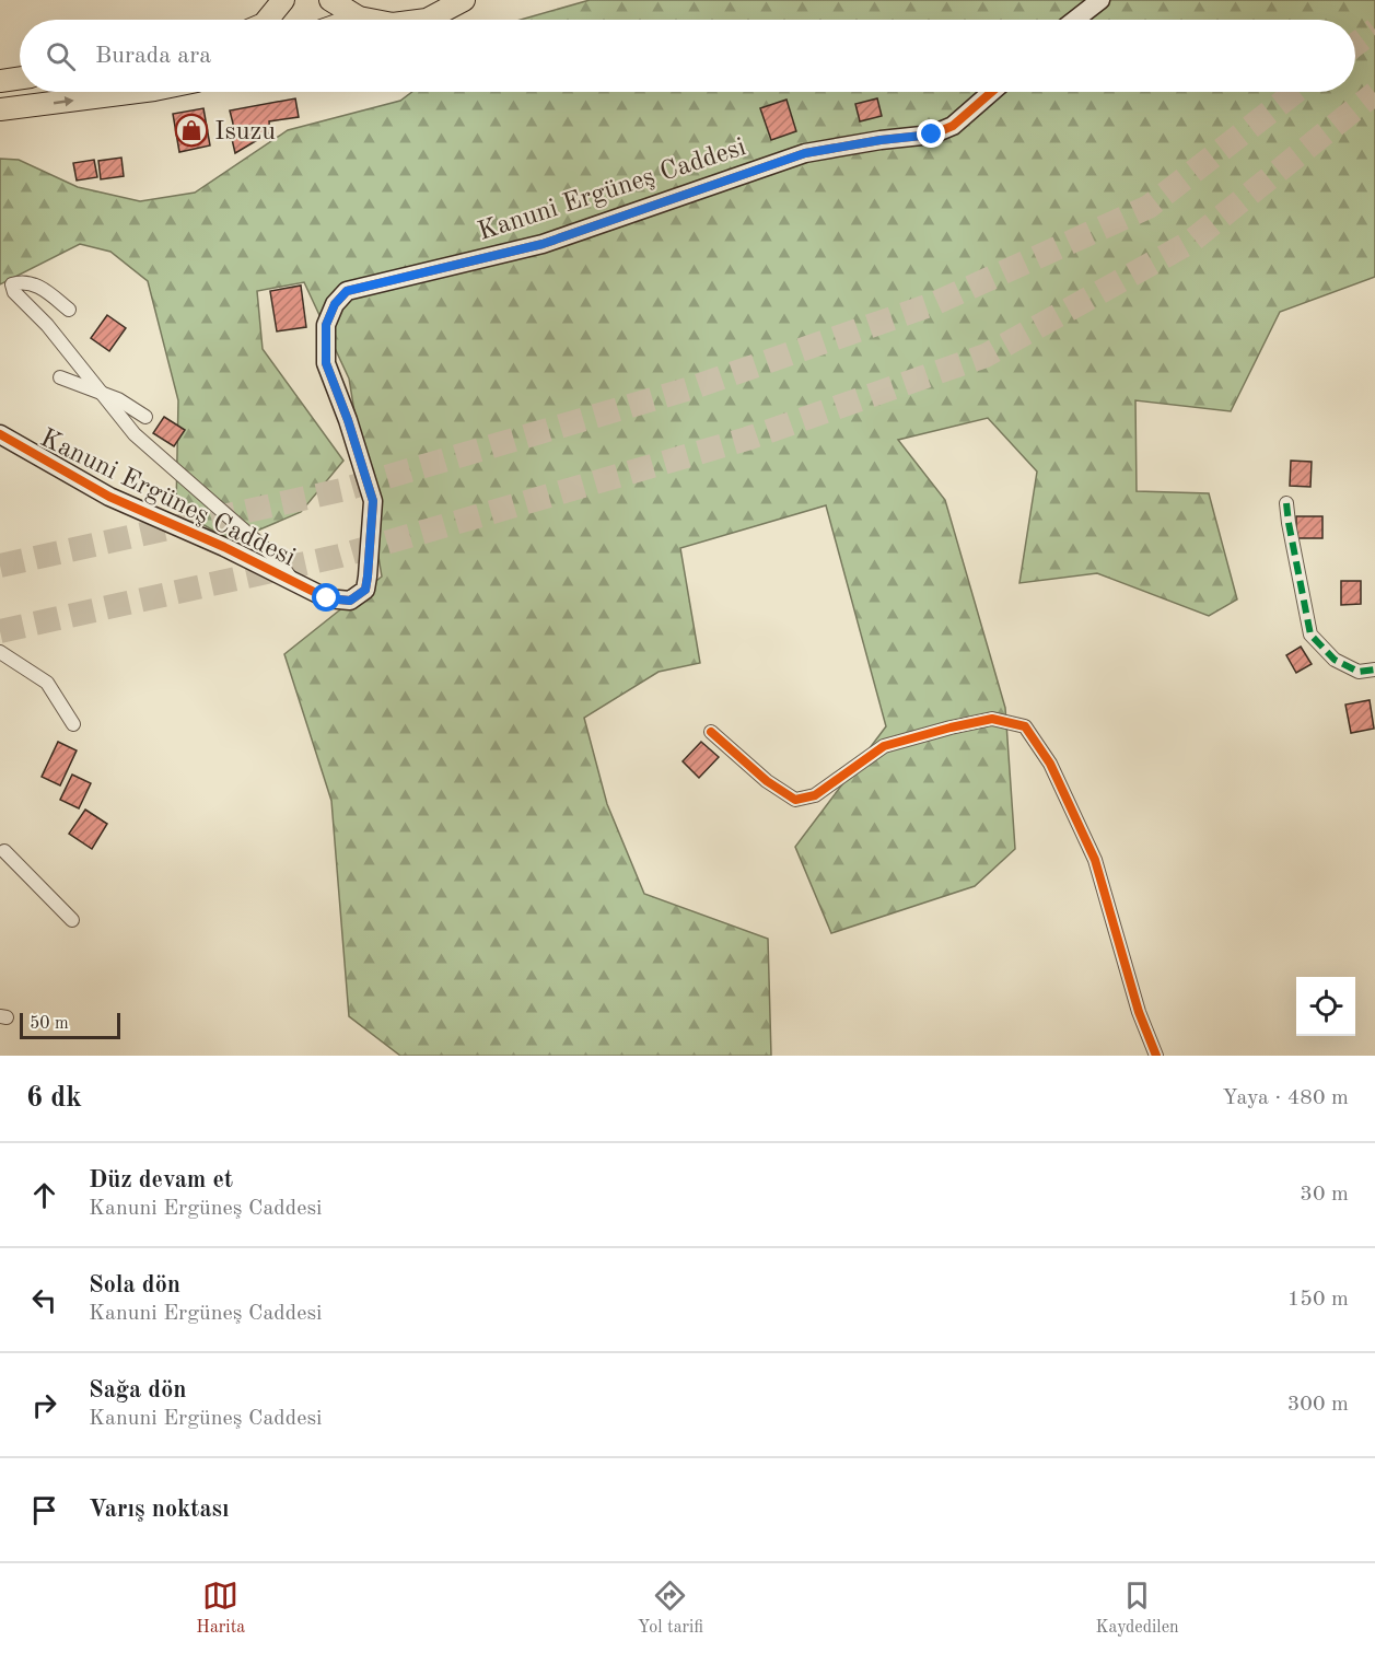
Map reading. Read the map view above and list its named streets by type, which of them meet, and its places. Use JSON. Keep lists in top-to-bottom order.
{
  "streets": {
    "street": ["Kanuni Ergüneş Caddesi"]
  },
  "places": {
    "shop": ["Isuzu"]
  },
  "scale_bar": "50 m",
  "page": {
    "search": "Burada ara",
    "scale": "50 m",
    "heading": ["6 dk", "Yaya · 480 m"],
    "list": [
      ["Düz devam et", "Kanuni Ergüneş Caddesi", "30 m"],
      ["Sola dön", "Kanuni Ergüneş Caddesi", "150 m"],
      ["Sağa dön", "Kanuni Ergüneş Caddesi", "300 m"],
      "Varış noktası"
    ],
    "nav": ["Harita", "Yol tarifi", "Kaydedilen"]
  }
}
